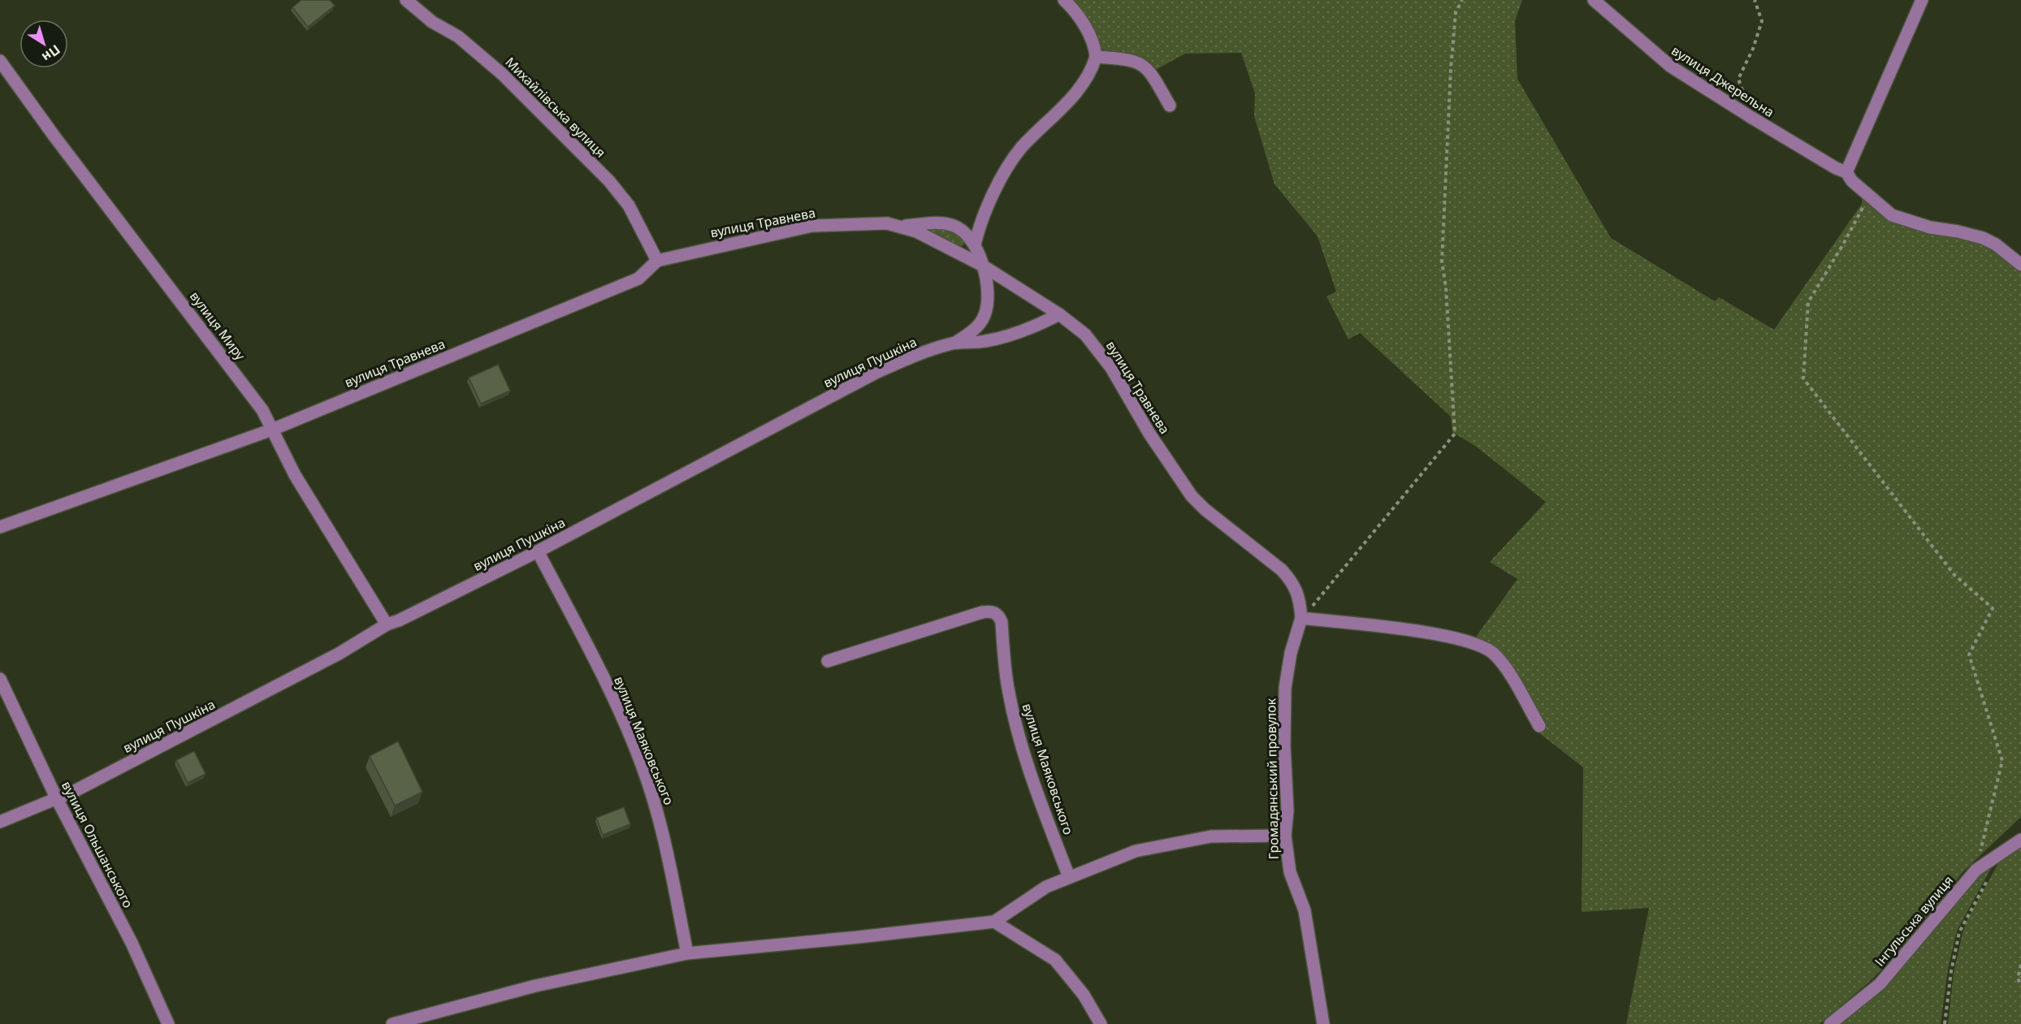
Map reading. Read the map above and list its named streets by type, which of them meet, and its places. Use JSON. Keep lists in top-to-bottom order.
{
  "streets": {
    "street": [
      "вулиця Джерельна",
      "Михайлівська вулиця",
      "вулиця Травнева",
      "вулиця Миру",
      "вулиця Пушкіна",
      "вулиця Маяковського",
      "Громадянський провулок",
      "вулиця Ольшанського",
      "Інгульська вулиця"
    ]
  },
  "crossings": [
    ["Михайлівська вулиця", "вулиця Травнева"],
    ["вулиця Травнева", "вулиця Миру"],
    ["вулиця Травнева", "вулиця Пушкіна"],
    ["вулиця Травнева", "Громадянський провулок"],
    ["вулиця Миру", "вулиця Пушкіна"],
    ["вулиця Пушкіна", "вулиця Маяковського"],
    ["вулиця Пушкіна", "вулиця Ольшанського"]
  ],
  "north": "bottom right"
}
